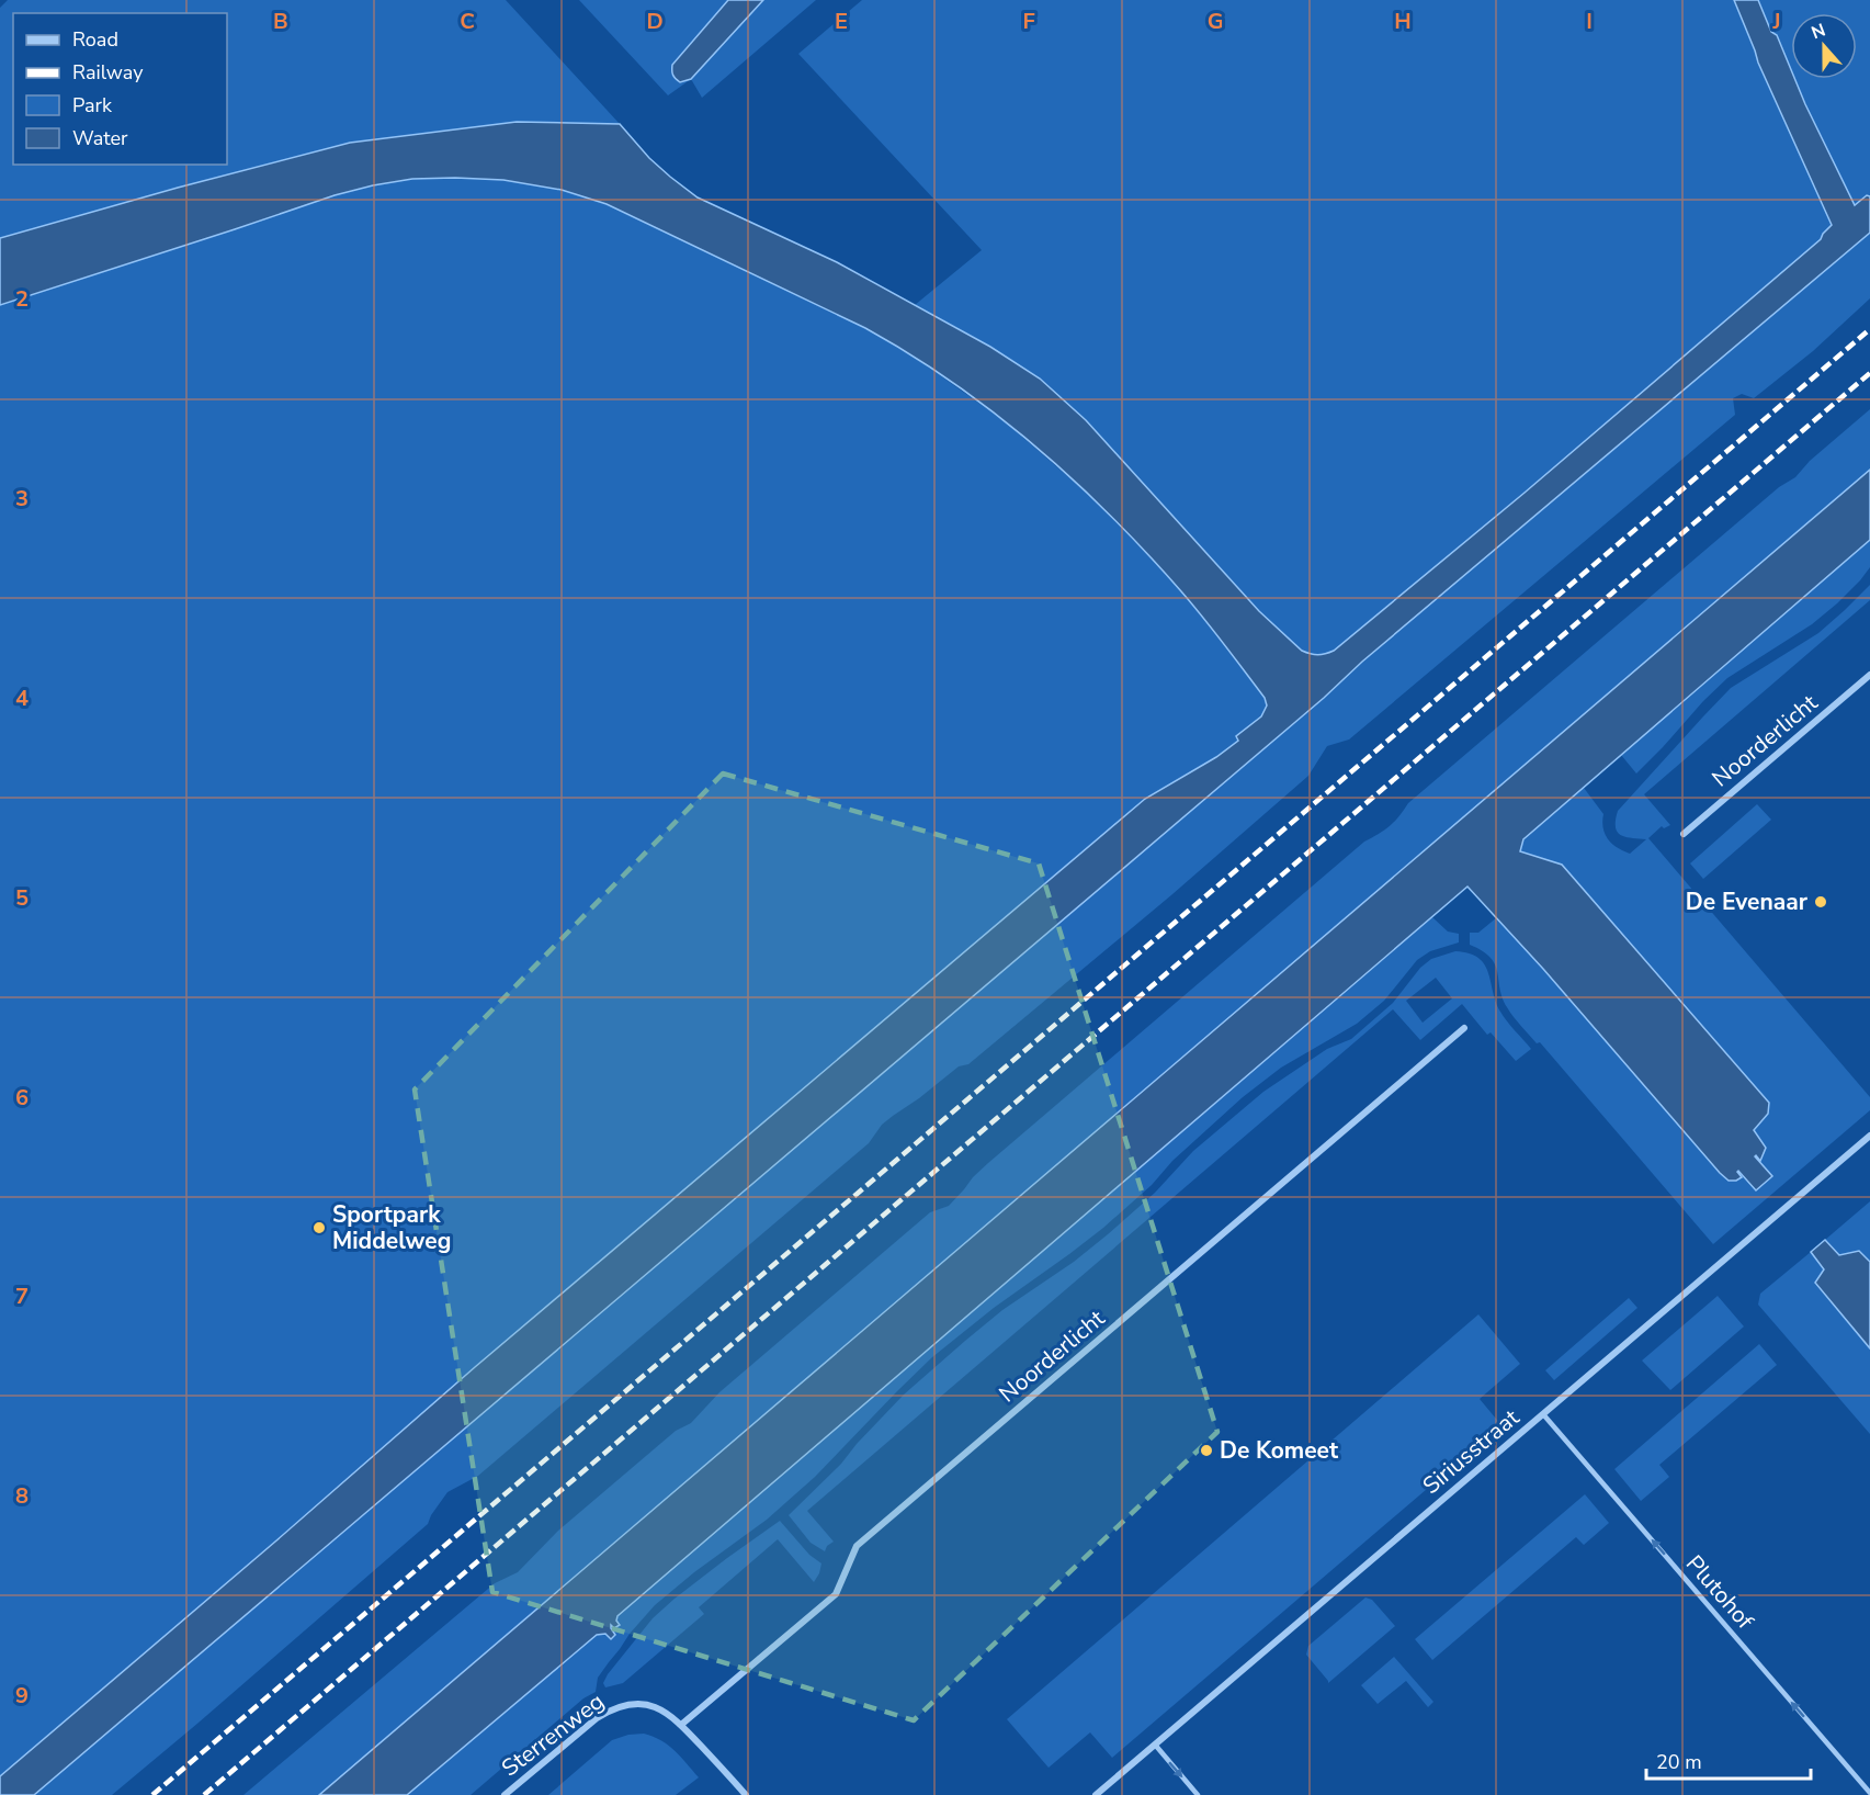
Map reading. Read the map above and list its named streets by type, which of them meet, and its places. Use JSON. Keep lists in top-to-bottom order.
{
  "streets": {
    "street": ["Noorderlicht", "Siriusstraat", "Sterrenweg"],
    "lane": ["Plutohof"]
  },
  "crossings": [
    ["Noorderlicht", "Sterrenweg"],
    ["Siriusstraat", "Plutohof"]
  ],
  "one_way": ["Plutohof"],
  "places": ["De Evenaar", "Sportpark Middelweg", "De Komeet"],
  "legend": [
    "Road",
    "Railway",
    "Park",
    "Water"
  ],
  "scale_bar": "20 m",
  "north": "top",
  "grid": {
    "columns": [
      "B",
      "C",
      "D",
      "E",
      "F",
      "G",
      "H",
      "I",
      "J"
    ],
    "rows": [
      "2",
      "3",
      "4",
      "5",
      "6",
      "7",
      "8",
      "9"
    ]
  }
}
